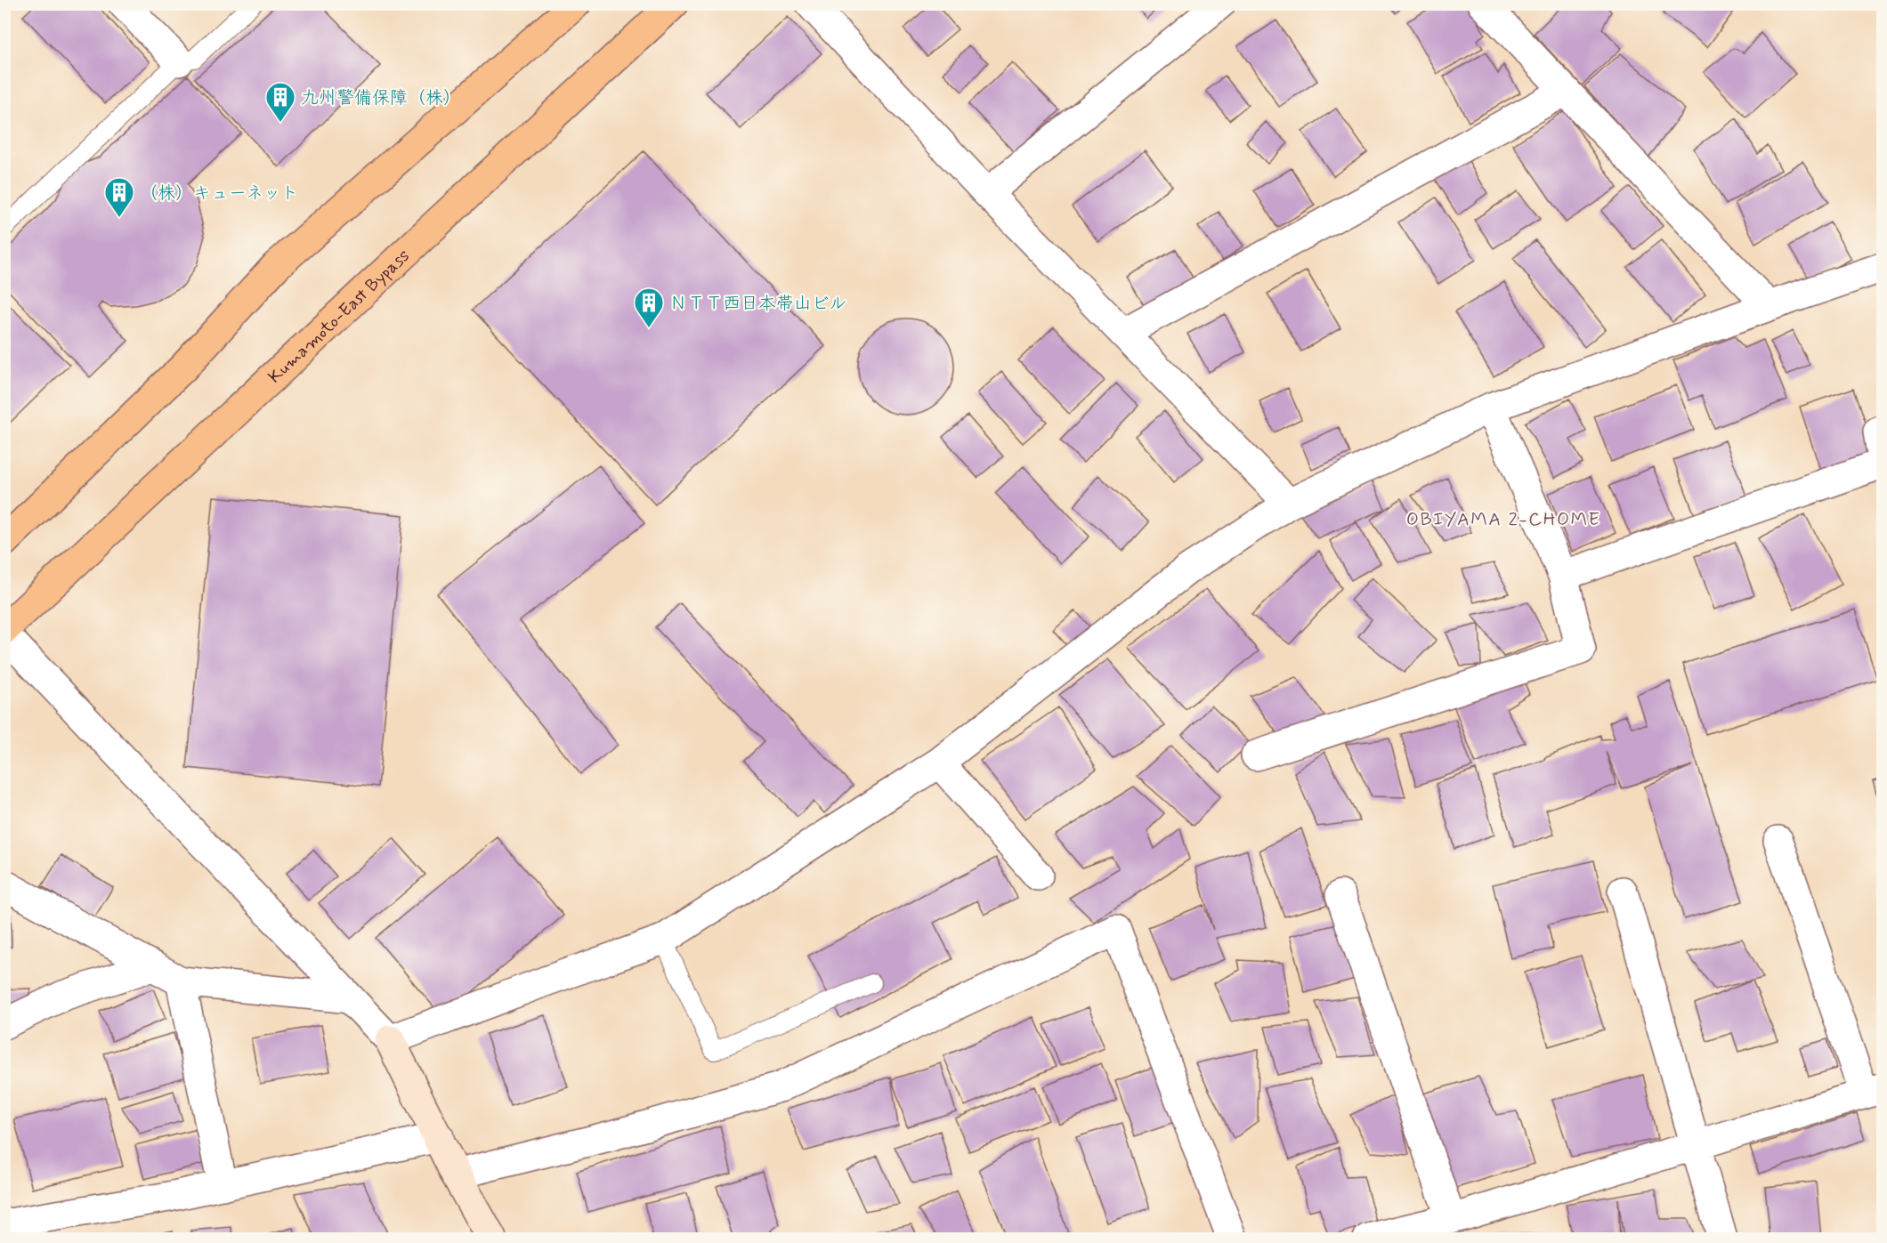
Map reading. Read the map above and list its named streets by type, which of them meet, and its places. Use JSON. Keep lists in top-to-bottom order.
{
  "streets": {
    "highway": ["Kumamoto-East Bypass"]
  },
  "districts": ["OBIYAMA 2-CHOME"],
  "places": {
    "building": ["九州警備保障（株）", "（株）キューネット", "ＮＴＴ西日本帯山ビル"]
  }
}
